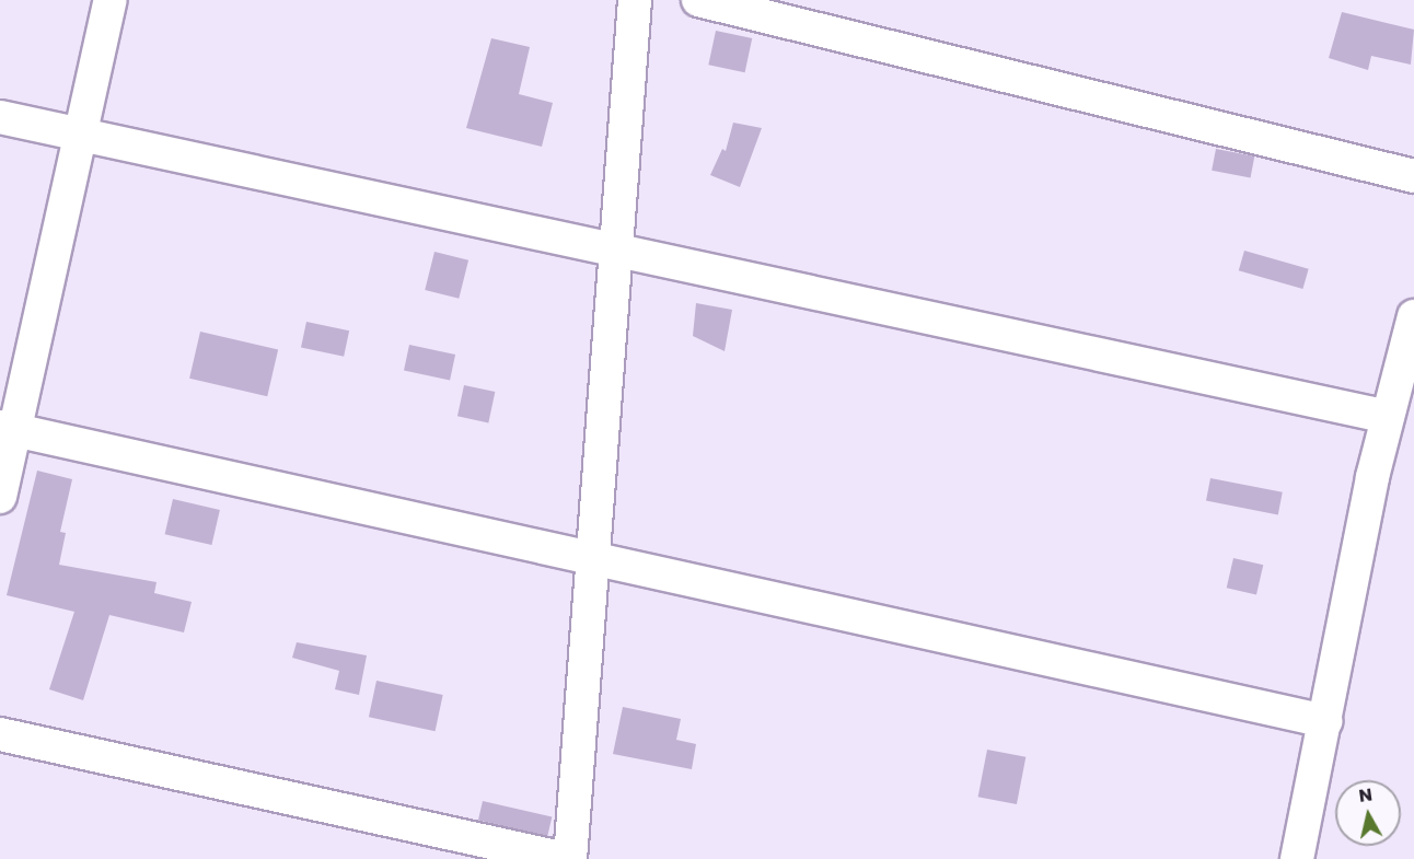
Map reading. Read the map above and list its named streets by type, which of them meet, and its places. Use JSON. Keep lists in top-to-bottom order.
{
  "north": "top"
}
